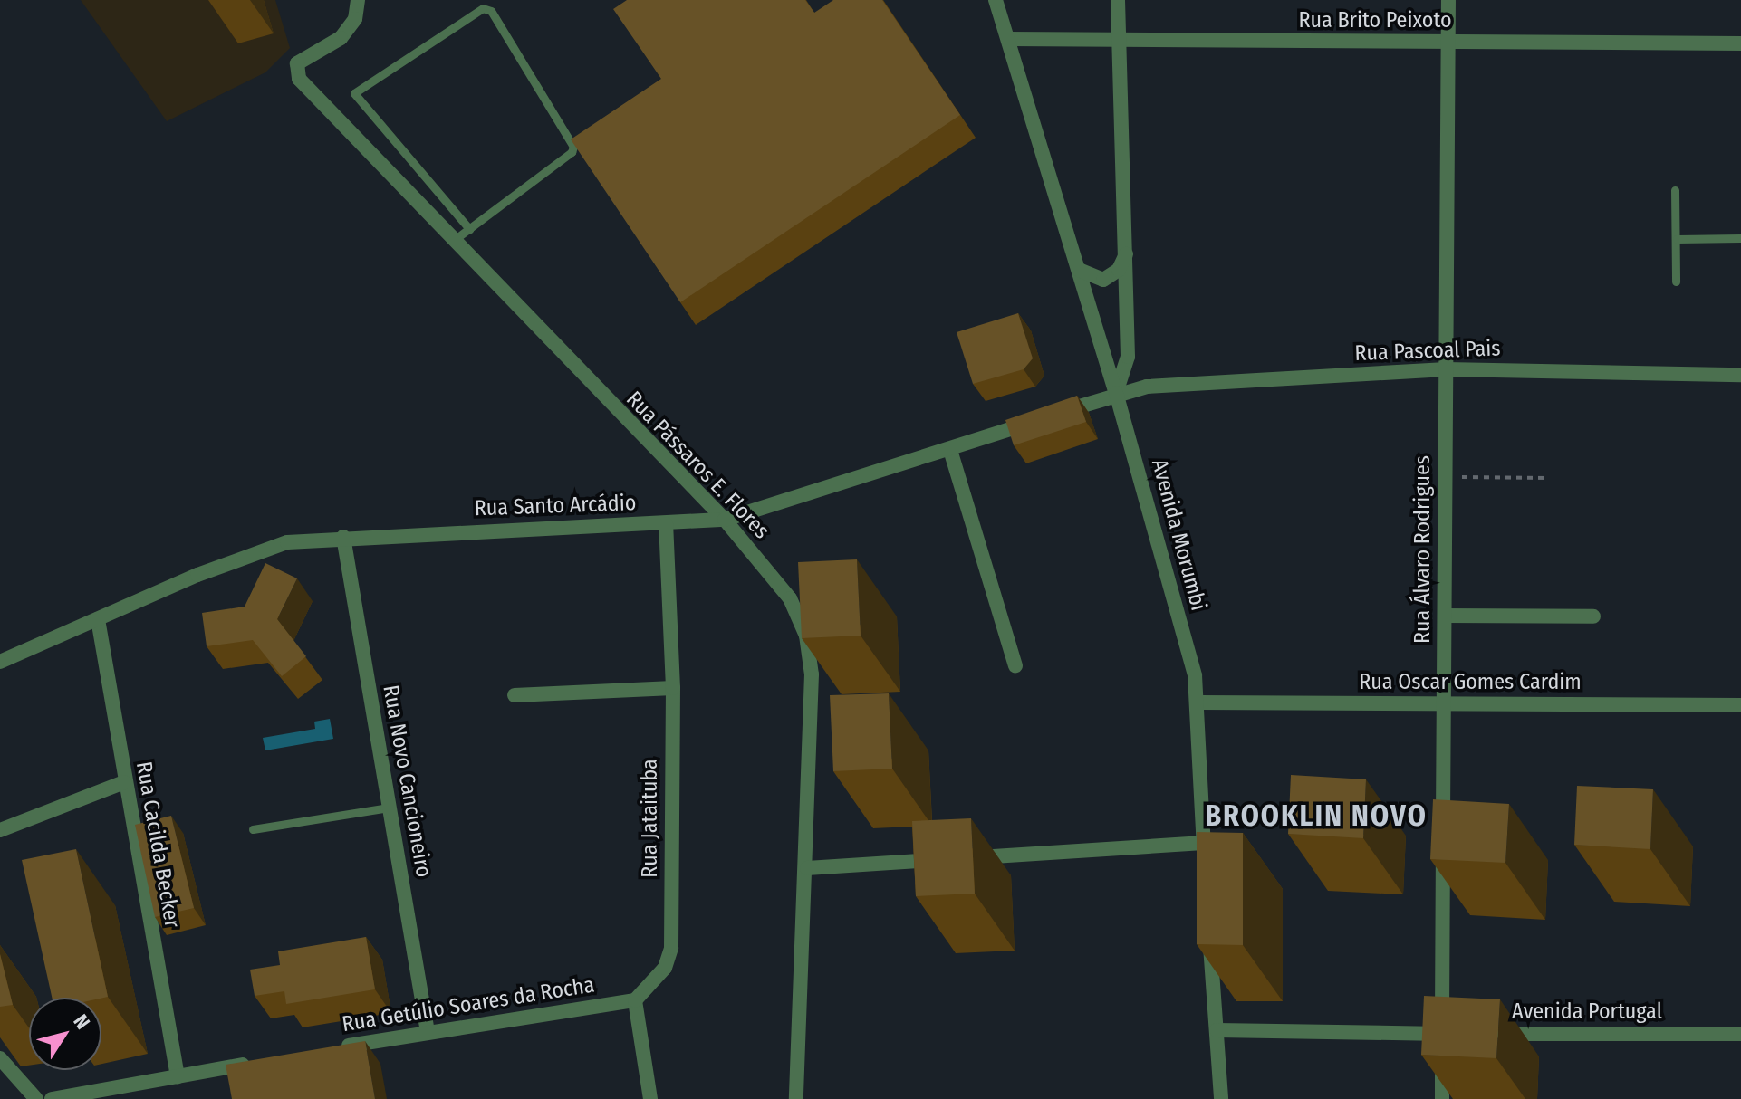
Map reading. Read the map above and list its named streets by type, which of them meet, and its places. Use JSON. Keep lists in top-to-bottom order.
{
  "streets": {
    "street": [
      "Rua Brito Peixoto",
      "Rua Pascoal Pais",
      "Rua Pássaros E. Flores",
      "Rua Santo Arcádio",
      "Avenida Morumbi",
      "Rua Álvaro Rodrigues",
      "Rua Oscar Gomes Cardim",
      "Rua Novo Cancioneiro",
      "Rua Jataituba",
      "Rua Cacilda Becker",
      "Rua Getúlio Soares da Rocha",
      "Avenida Portugal"
    ]
  },
  "crossings": [
    ["Rua Brito Peixoto", "Avenida Morumbi"],
    ["Rua Brito Peixoto", "Rua Álvaro Rodrigues"],
    ["Rua Pascoal Pais", "Rua Santo Arcádio"],
    ["Rua Pascoal Pais", "Avenida Morumbi"],
    ["Rua Pascoal Pais", "Rua Álvaro Rodrigues"],
    ["Rua Pássaros E. Flores", "Rua Santo Arcádio"],
    ["Rua Santo Arcádio", "Avenida Morumbi"],
    ["Rua Santo Arcádio", "Rua Novo Cancioneiro"],
    ["Rua Santo Arcádio", "Rua Jataituba"],
    ["Rua Santo Arcádio", "Rua Cacilda Becker"],
    ["Avenida Morumbi", "Rua Oscar Gomes Cardim"],
    ["Rua Álvaro Rodrigues", "Rua Oscar Gomes Cardim"],
    ["Rua Novo Cancioneiro", "Rua Getúlio Soares da Rocha"],
    ["Rua Jataituba", "Rua Getúlio Soares da Rocha"]
  ],
  "districts": ["BROOKLIN NOVO"],
  "north": "top right"
}
